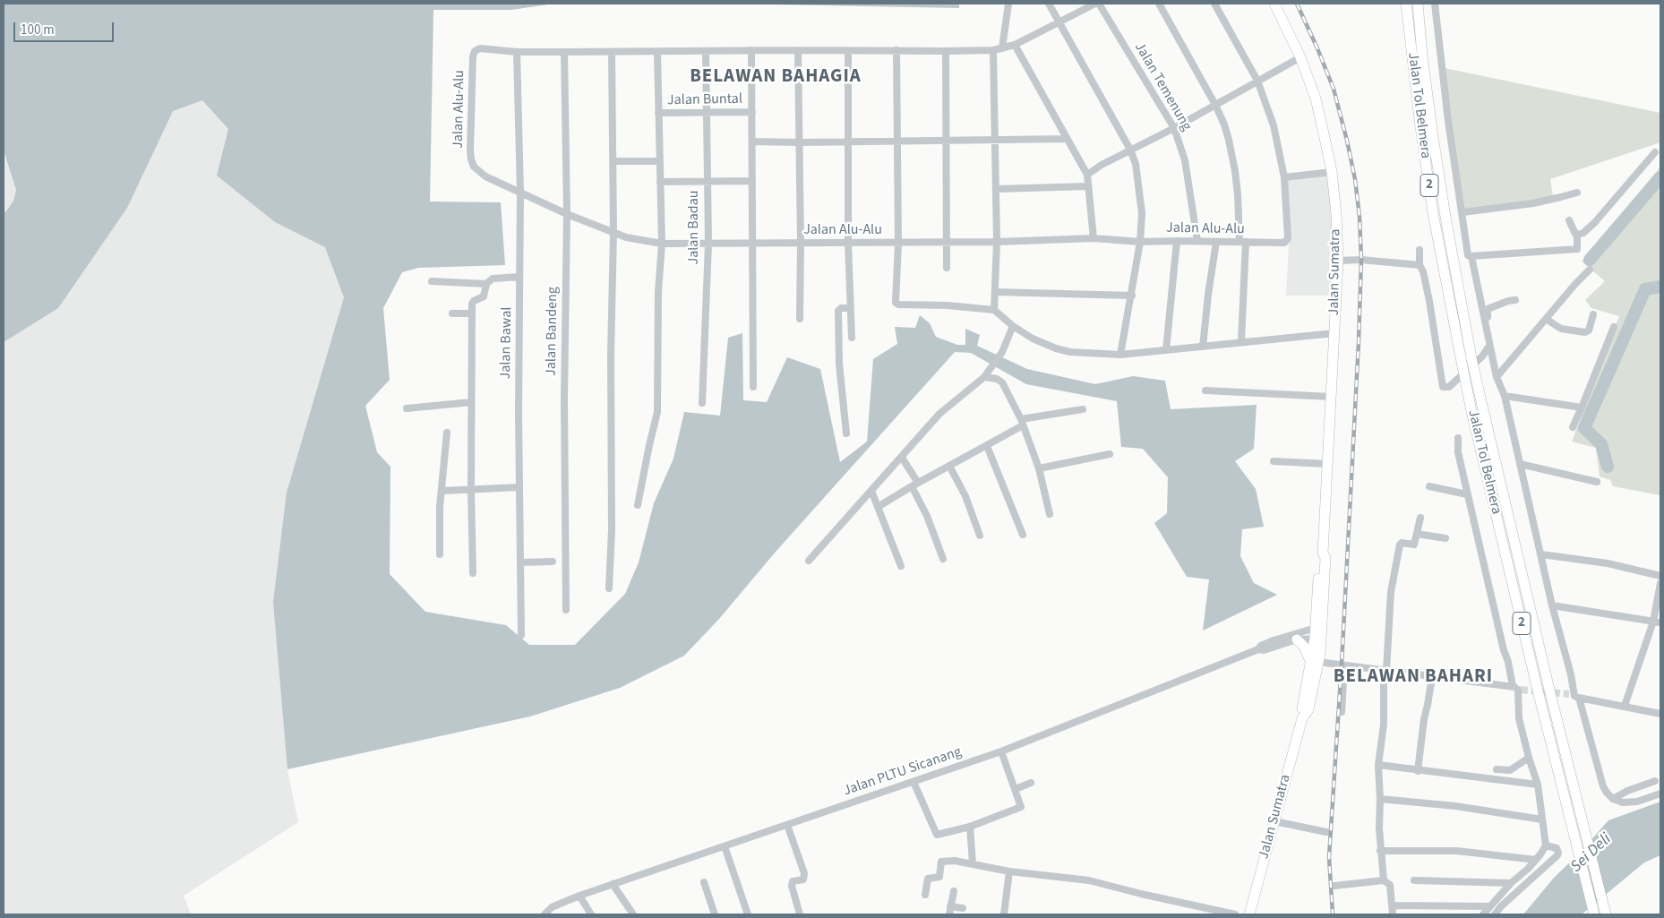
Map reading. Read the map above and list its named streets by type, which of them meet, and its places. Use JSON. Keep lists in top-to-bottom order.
{
  "streets": {
    "highway": ["Jalan Tol Belmera", "2", "Jalan Sumatra"],
    "street": [
      "Jalan Temenung",
      "Jalan Buntal",
      "Jalan Alu-Alu",
      "Jalan Badau",
      "Jalan Bandeng",
      "Jalan Bawal",
      "Jalan PLTU Sicanang"
    ]
  },
  "crossings": [
    ["Jalan Temenung", "Jalan Alu-Alu"],
    ["Jalan Buntal", "Jalan Badau"],
    ["Jalan Alu-Alu", "Jalan Badau"],
    ["Jalan Alu-Alu", "Jalan Bandeng"],
    ["Jalan Alu-Alu", "Jalan Bawal"],
    ["Jalan Sumatra", "Jalan PLTU Sicanang"]
  ],
  "districts": ["BELAWAN BAHAGIA", "BELAWAN BAHARI"],
  "water": ["Sei Deli"],
  "scale_bar": "100 m"
}
